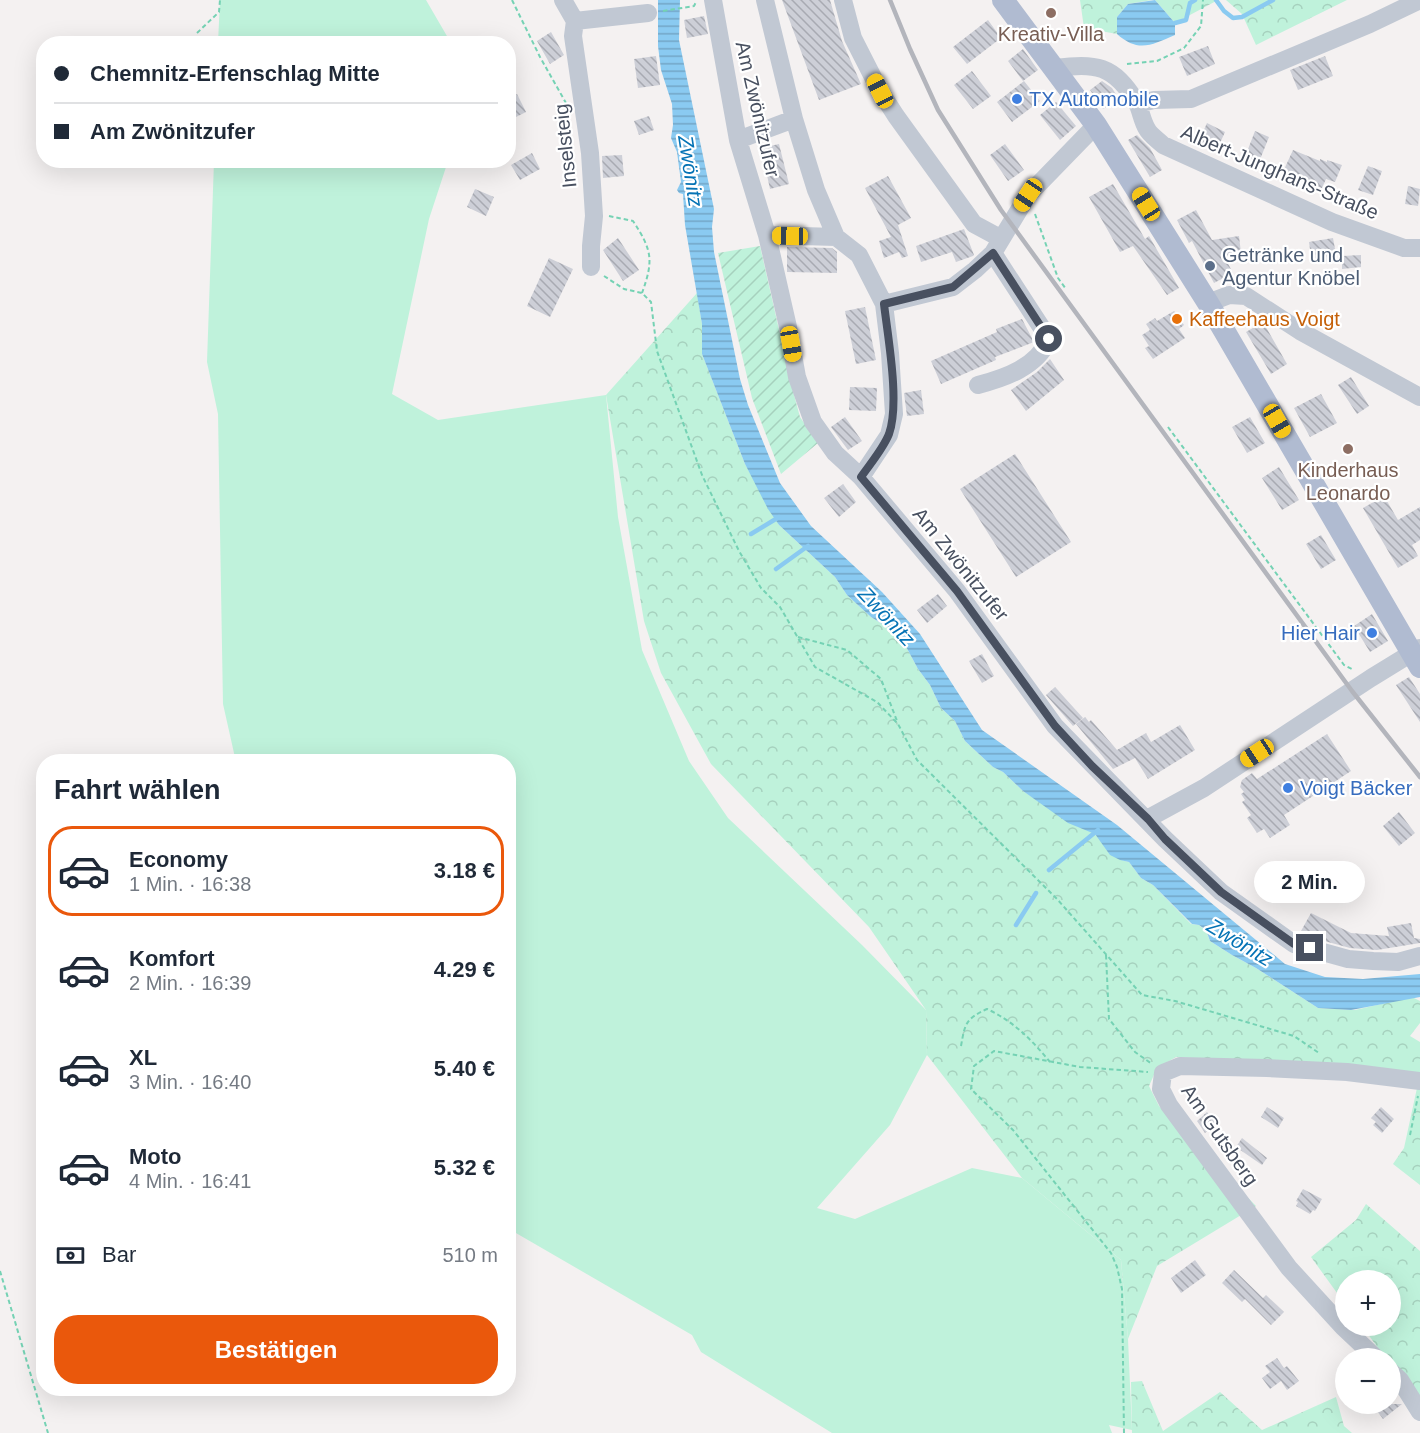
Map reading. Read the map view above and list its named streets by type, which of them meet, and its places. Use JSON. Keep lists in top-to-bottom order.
{
  "streets": {
    "street": [
      "Am Zwönitzufer",
      "Inselsteig",
      "Albert-Junghans-Straße",
      "Am Gutsberg"
    ]
  },
  "water": ["Zwönitz"],
  "places": [
    "Kreativ-Villa",
    "TX Automobile",
    "Getränke und Agentur Knöbel",
    "Kaffeehaus Voigt",
    "Kinderhaus Leonardo",
    "Hier Hair",
    "Voigt Bäcker"
  ],
  "page": {
    "banner": ["Chemnitz-Erfenschlag Mitte", "Am Zwönitzufer"],
    "heading": "Fahrt wählen",
    "list": [
      {
        "name": "Economy",
        "note": "1 Min. · 16:38",
        "value": "3.18 €"
      },
      {
        "name": "Komfort",
        "note": "2 Min. · 16:39",
        "value": "4.29 €"
      },
      {
        "name": "XL",
        "note": "3 Min. · 16:40",
        "value": "5.40 €"
      },
      {
        "name": "Moto",
        "note": "4 Min. · 16:41",
        "value": "5.32 €"
      }
    ],
    "bubble": "2 Min.",
    "pay": ["Bar", "510 m"],
    "map_buttons": ["+", "−"],
    "buttons": "Bestätigen"
  }
}
